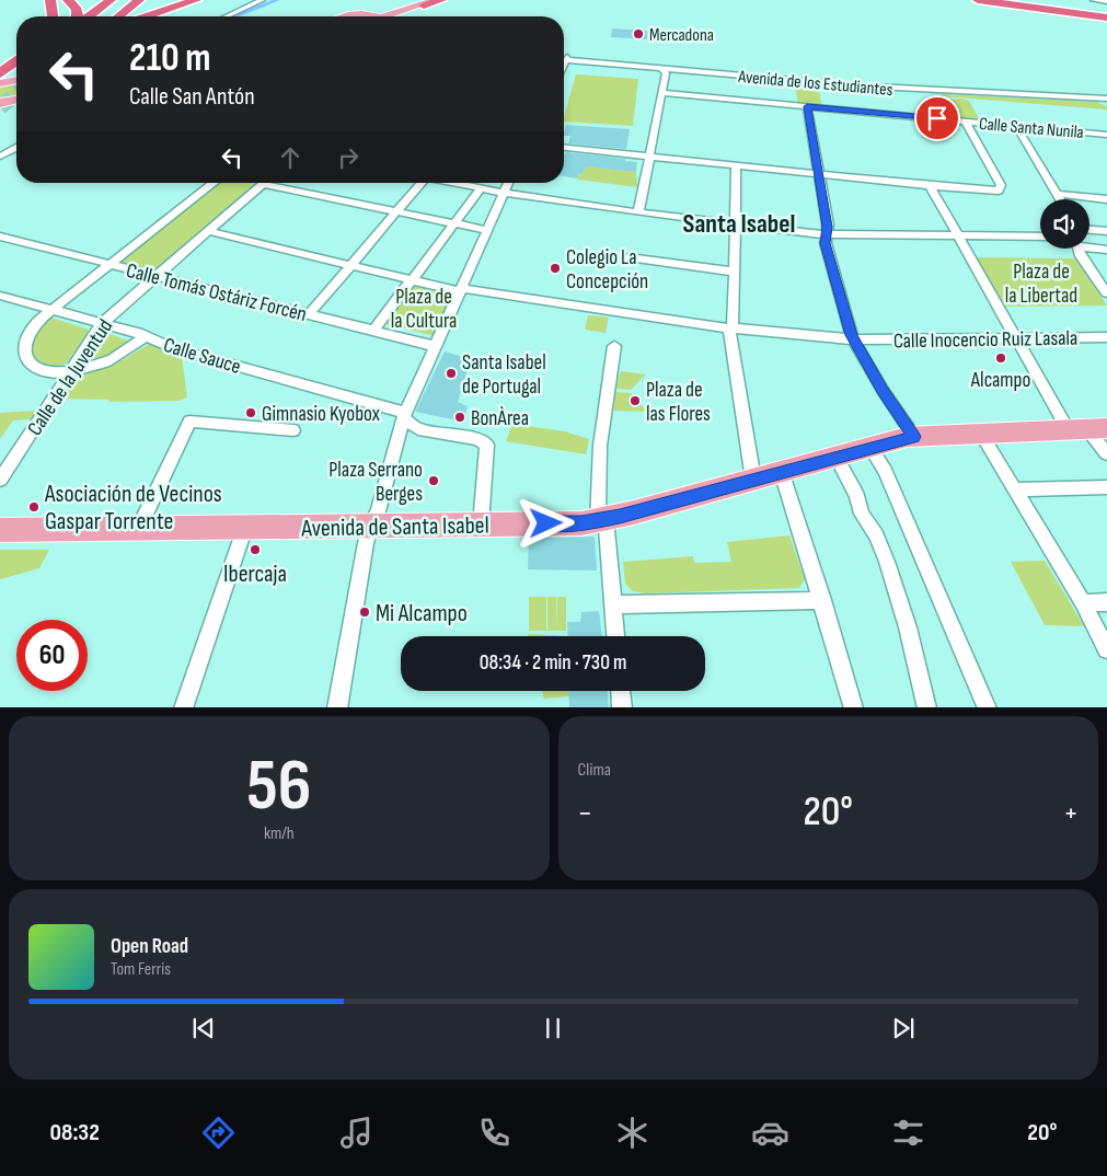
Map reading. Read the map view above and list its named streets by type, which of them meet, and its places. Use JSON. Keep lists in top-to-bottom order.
{
  "streets": {
    "main road": ["Avenida de Santa Isabel"],
    "street": [
      "Avenida de los Estudiantes",
      "Calle Santa Nunila",
      "Calle Tomás Ostáriz Forcén",
      "Calle Inocencio Ruiz Lasala",
      "Calle Sauce",
      "Calle de la Juventud"
    ]
  },
  "crossings": [
    ["Calle Tomás Ostáriz Forcén", "Calle de la Juventud"],
    ["Calle Inocencio Ruiz Lasala", "Calle de la Juventud"],
    ["Calle Sauce", "Calle de la Juventud"]
  ],
  "districts": ["Santa Isabel"],
  "parks": ["Plaza de la Libertad", "Plaza de la Cultura"],
  "places": [
    "Mercadona",
    "Colegio La Concepción",
    "Alcampo",
    "Santa Isabel de Portugal",
    "Plaza de las Flores",
    "Gimnasio Kyobox",
    "BonÀrea",
    "Plaza Serrano Berges",
    "Asociación de Vecinos Gaspar Torrente",
    "Ibercaja",
    "Mi Alcampo"
  ],
  "page": {
    "turn": ["210 m", "Calle San Antón"],
    "limit": "60",
    "trip": "08:34 · 2 min · 730 m",
    "tile": [
      ["56", "km/h"],
      "Clima"
    ],
    "heat": ["−", "20°", "+"],
    "song": ["Open Road", "Tom Ferris"],
    "tabs": ["08:32", "20°"]
  }
}
